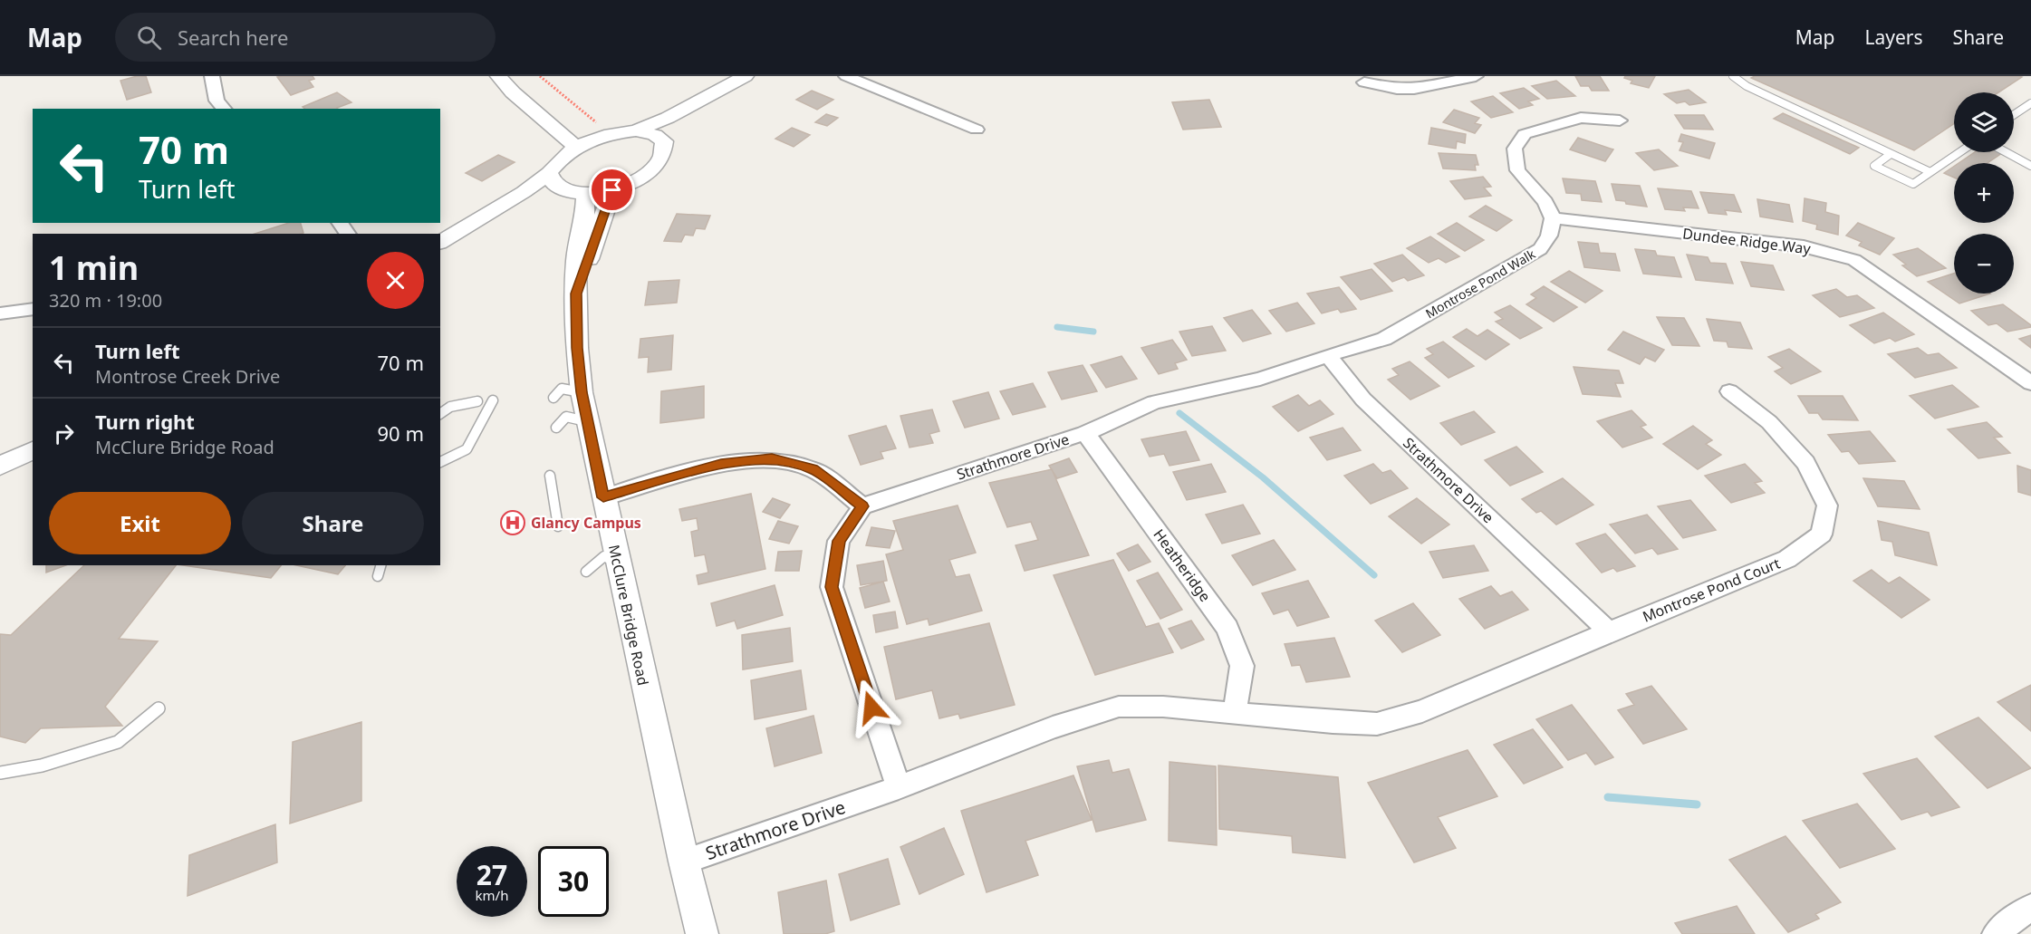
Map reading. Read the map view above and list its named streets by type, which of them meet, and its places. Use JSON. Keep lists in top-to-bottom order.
{
  "streets": {
    "street": [
      "Dundee Ridge Way",
      "Montrose Pond Walk",
      "Strathmore Drive",
      "Heatheridge",
      "Montrose Pond Court",
      "McClure Bridge Road"
    ]
  },
  "crossings": [
    ["Dundee Ridge Way", "Montrose Pond Walk"],
    ["Montrose Pond Walk", "Strathmore Drive"],
    ["Strathmore Drive", "Heatheridge"],
    ["Strathmore Drive", "Montrose Pond Court"],
    ["Strathmore Drive", "McClure Bridge Road"]
  ],
  "places": {
    "hospital": ["Glancy Campus"]
  },
  "page": {
    "header": "Map",
    "search": "Search here",
    "nav": ["Map", "Layers", "Share"],
    "map_buttons": ["+", "−"],
    "turn": ["70 m", "Turn left"],
    "heading": ["1 min", "320 m · 19:00"],
    "list": [
      {
        "name": "Turn left",
        "note": "Montrose Creek Drive",
        "value": "70 m"
      },
      {
        "name": "Turn right",
        "note": "McClure Bridge Road",
        "value": "90 m"
      }
    ],
    "buttons": ["Exit", "Share"],
    "speed": "27 km/h",
    "limit": "30"
  }
}
